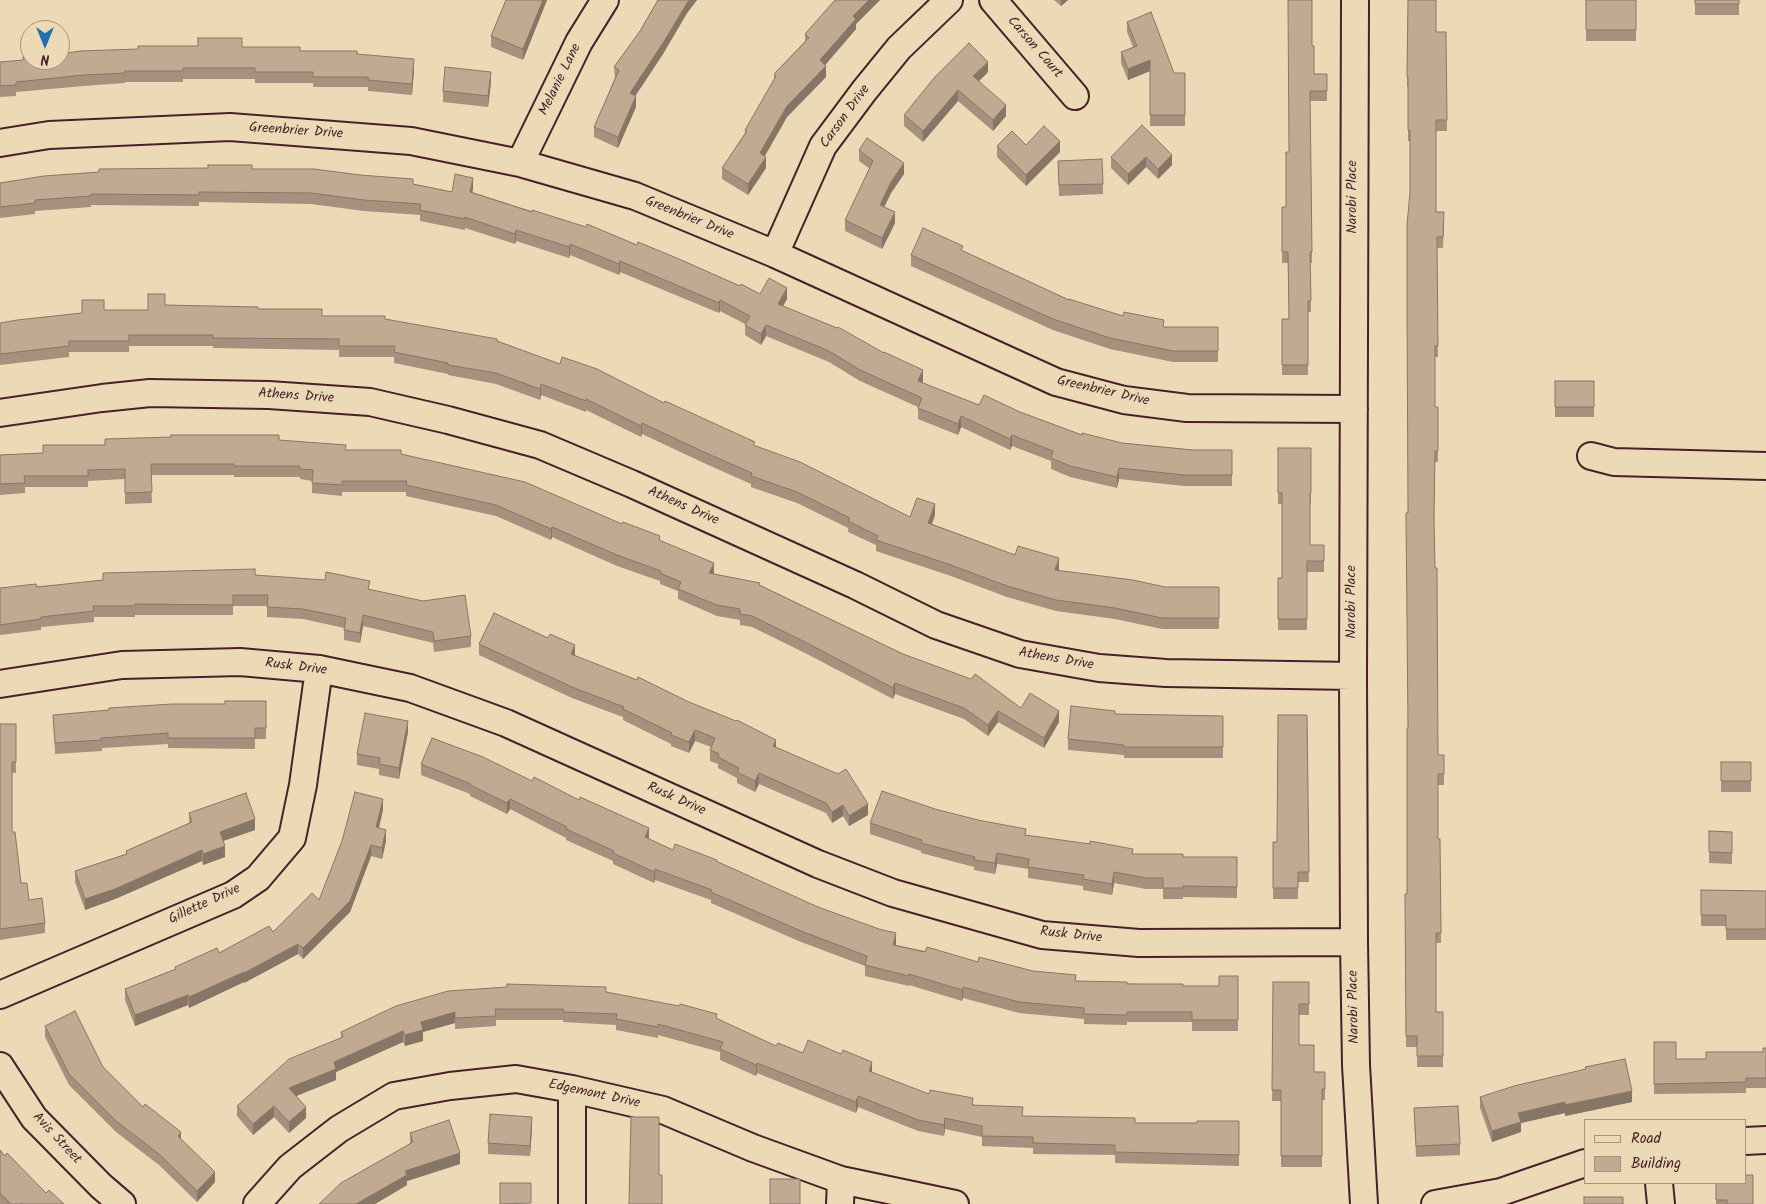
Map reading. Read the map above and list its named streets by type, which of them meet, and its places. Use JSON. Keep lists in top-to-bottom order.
{
  "streets": {
    "street": [
      "Carson Court",
      "Melanie Lane",
      "Carson Drive",
      "Greenbrier Drive",
      "Narobi Place",
      "Athens Drive",
      "Rusk Drive",
      "Gillette Drive",
      "Edgemont Drive",
      "Avis Street"
    ]
  },
  "crossings": [
    ["Melanie Lane", "Greenbrier Drive"],
    ["Carson Drive", "Greenbrier Drive"],
    ["Greenbrier Drive", "Narobi Place"],
    ["Narobi Place", "Athens Drive"],
    ["Narobi Place", "Rusk Drive"],
    ["Rusk Drive", "Gillette Drive"]
  ],
  "legend": ["Road", "Building"],
  "north": "bottom"
}
